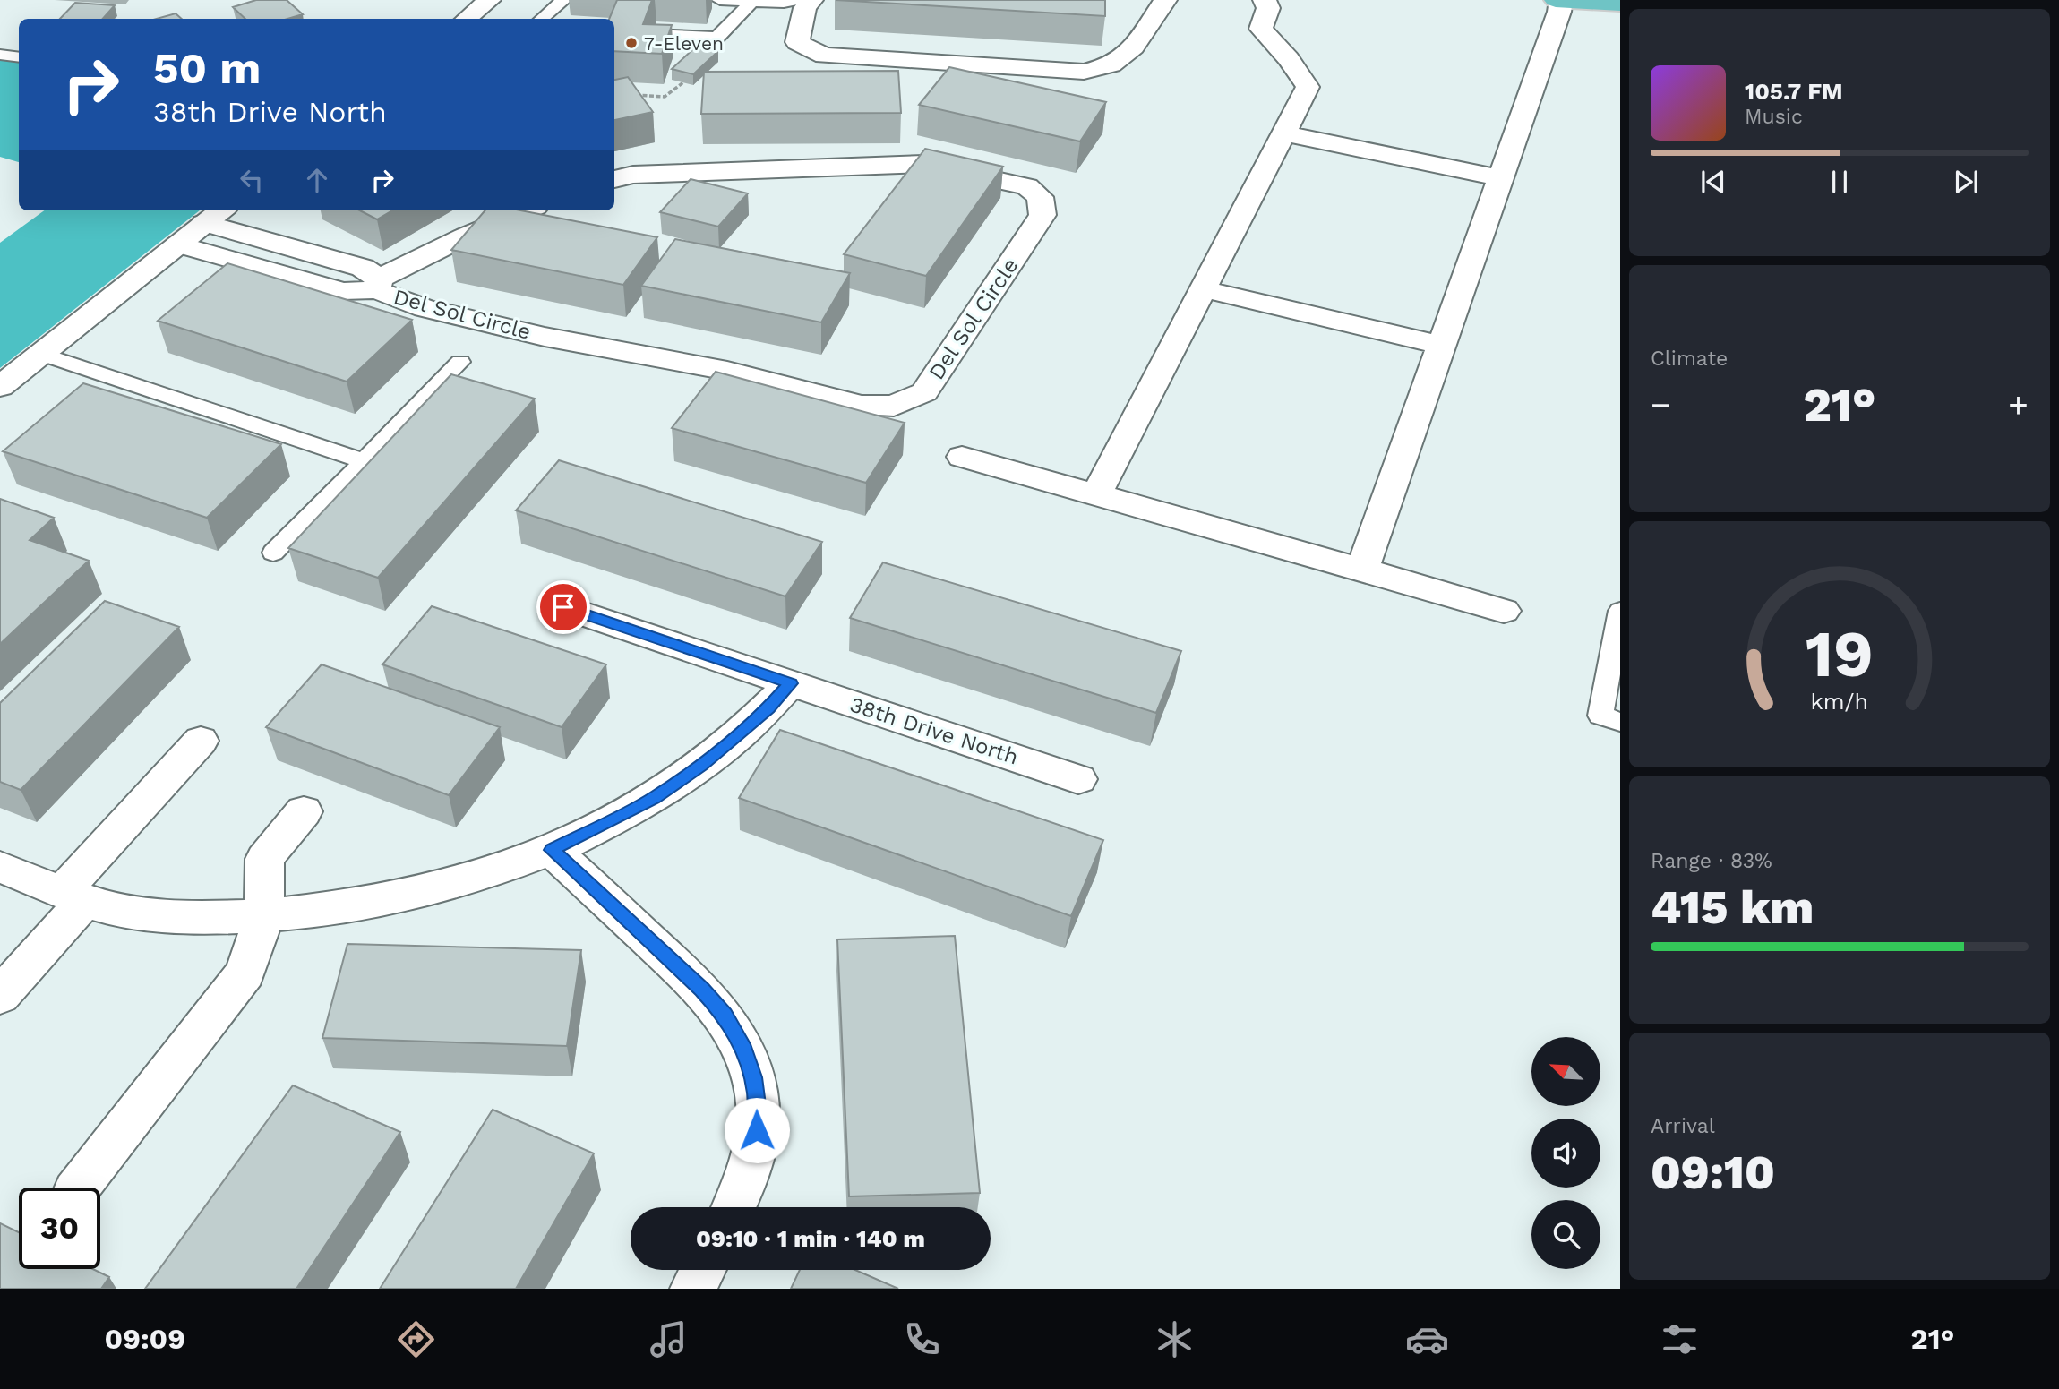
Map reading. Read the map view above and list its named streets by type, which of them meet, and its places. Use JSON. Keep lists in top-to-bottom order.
{
  "streets": {
    "street": ["Del Sol Circle", "38th Drive North"]
  },
  "places": ["7-Eleven"],
  "north": "top left",
  "page": {
    "turn": ["50 m", "38th Drive North"],
    "song": ["105.7 FM", "Music"],
    "tile": [
      "Climate",
      ["Range · 83%", "415 km"],
      ["Arrival", "09:10"]
    ],
    "heat": ["−", "21°", "+"],
    "limit": "30",
    "trip": "09:10 · 1 min · 140 m",
    "tabs": ["09:09", "21°"],
    "gauge": ["19", "km/h"]
  }
}
